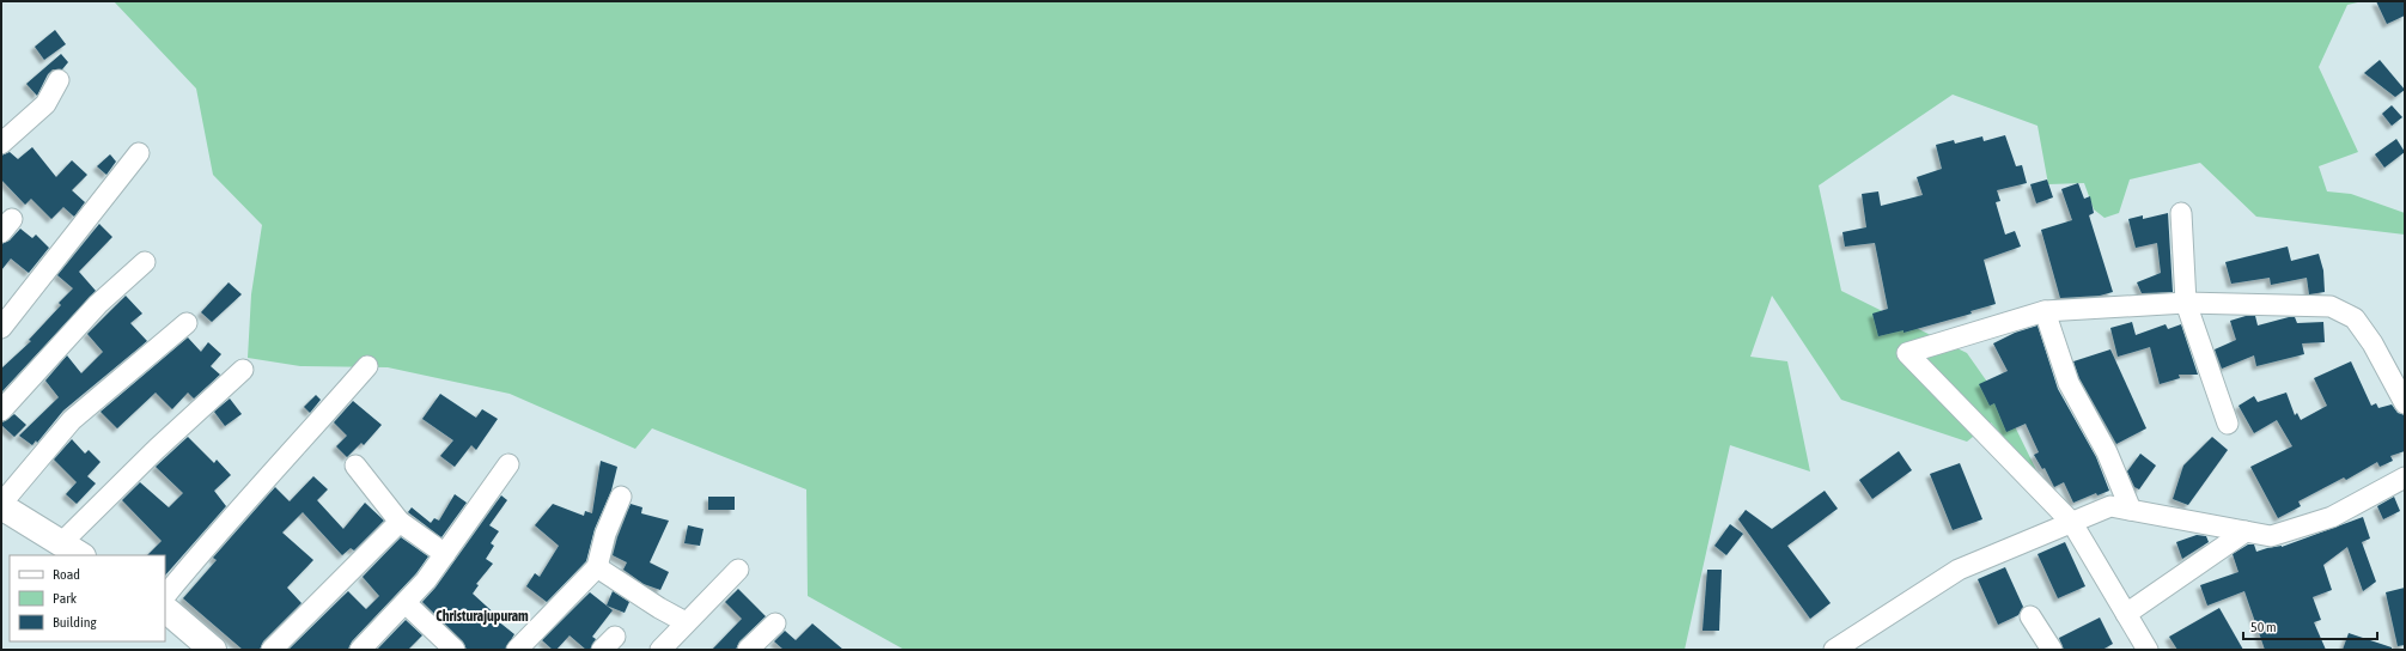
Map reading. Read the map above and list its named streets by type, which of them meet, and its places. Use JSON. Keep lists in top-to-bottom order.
{
  "districts": ["Christurajupuram"],
  "legend": ["Road", "Park", "Building"],
  "scale_bar": "50 m"
}
